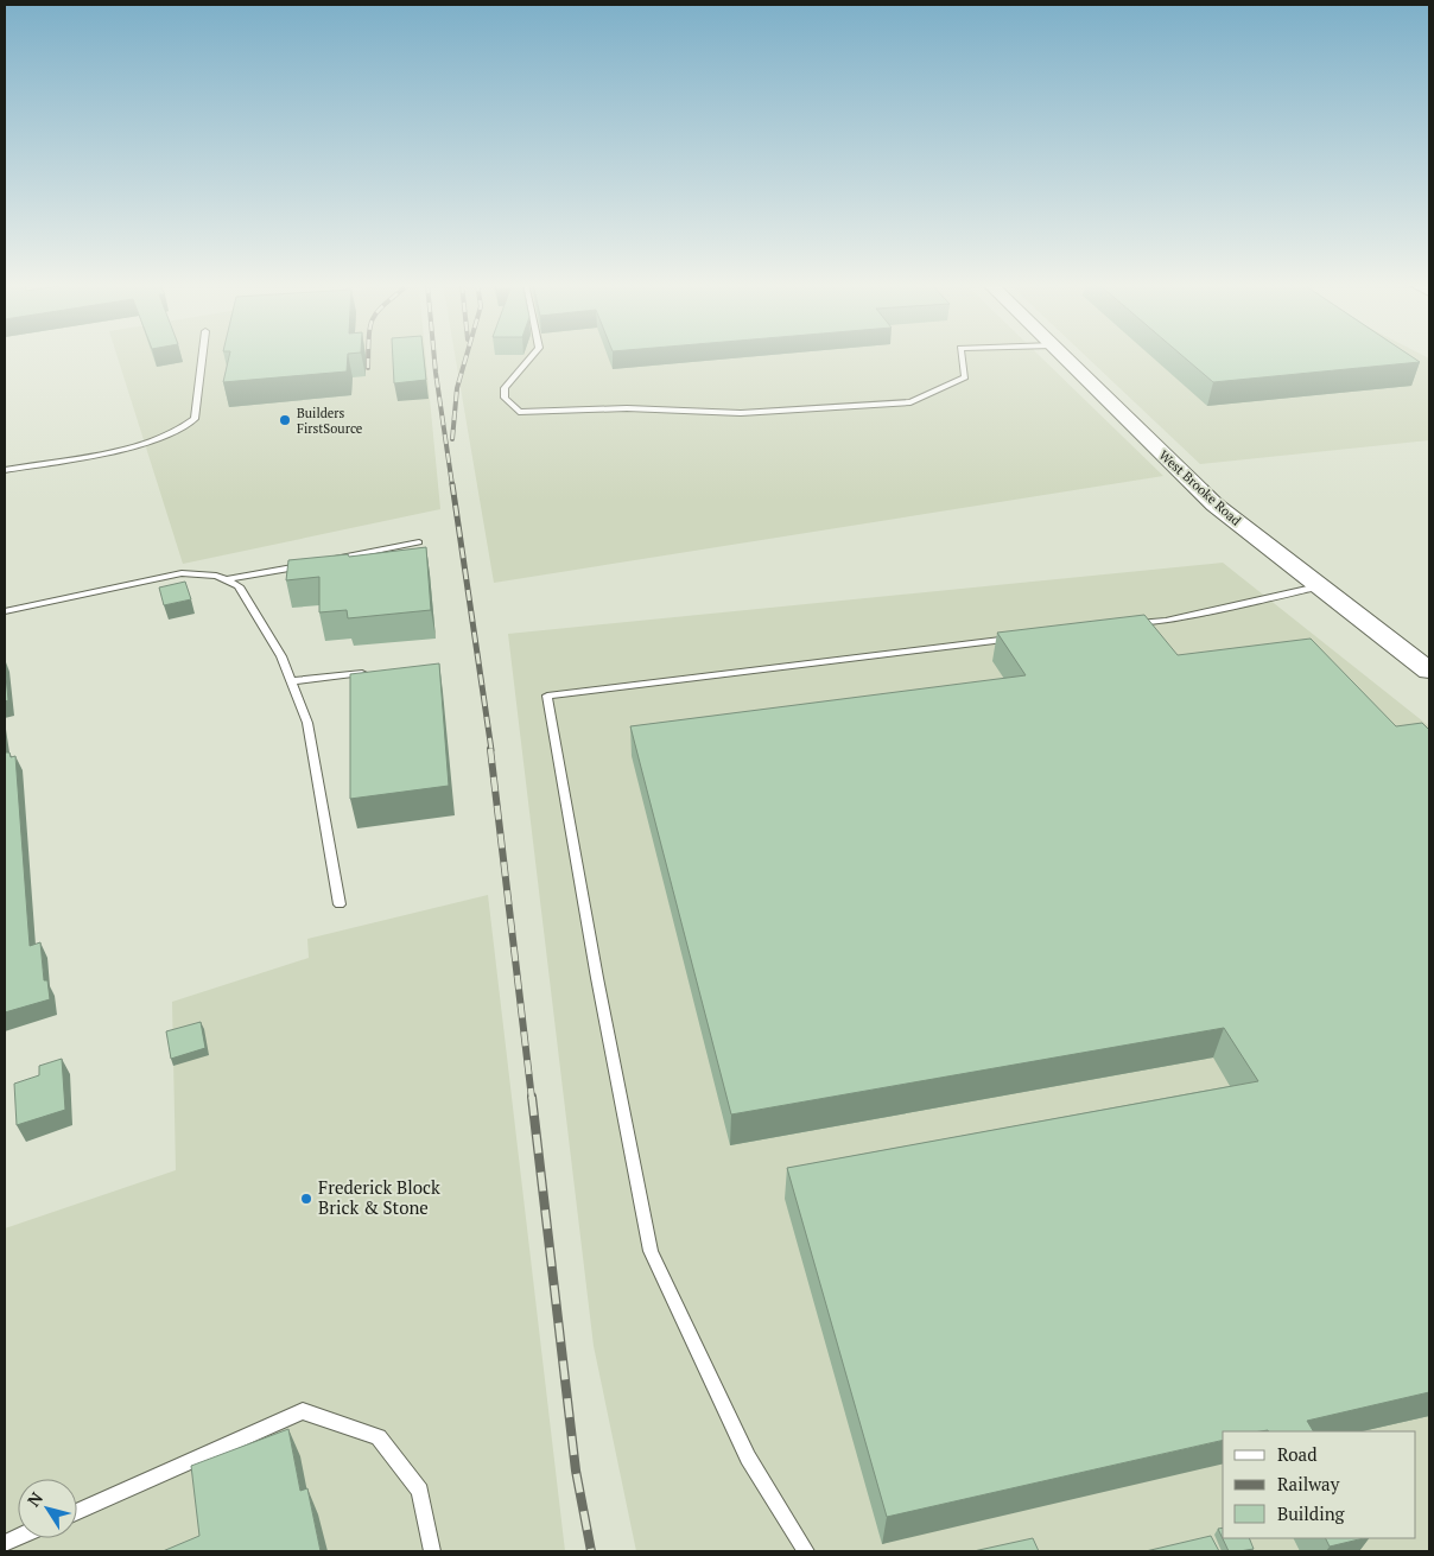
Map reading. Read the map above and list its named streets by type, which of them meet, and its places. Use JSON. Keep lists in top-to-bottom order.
{
  "streets": {
    "street": ["West Brooke Road"]
  },
  "places": ["Builders FirstSource", "Frederick Block Brick & Stone"],
  "legend": ["Road", "Railway", "Building"],
  "north": "top left"
}
